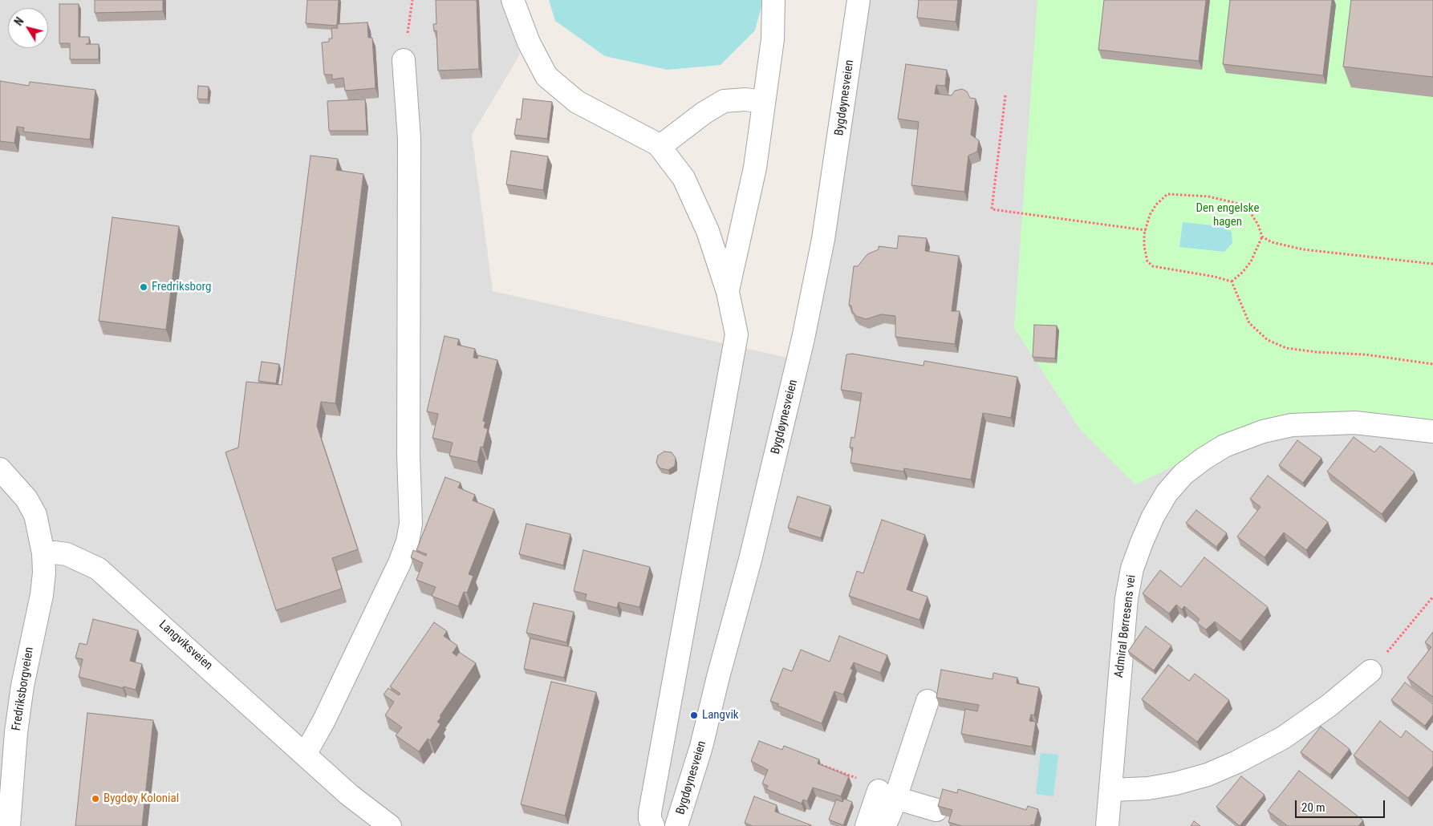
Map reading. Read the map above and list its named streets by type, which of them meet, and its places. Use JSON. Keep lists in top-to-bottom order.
{
  "streets": {
    "street": [
      "Bygdøynesveien",
      "Admiral Børresens vei",
      "Langviksveien",
      "Fredriksborgveien"
    ]
  },
  "crossings": [
    ["Langviksveien", "Fredriksborgveien"]
  ],
  "parks": ["Den engelske hagen"],
  "places": ["Fredriksborg", "Langvik", "Bygdøy Kolonial"],
  "scale_bar": "20 m",
  "north": "top left"
}
